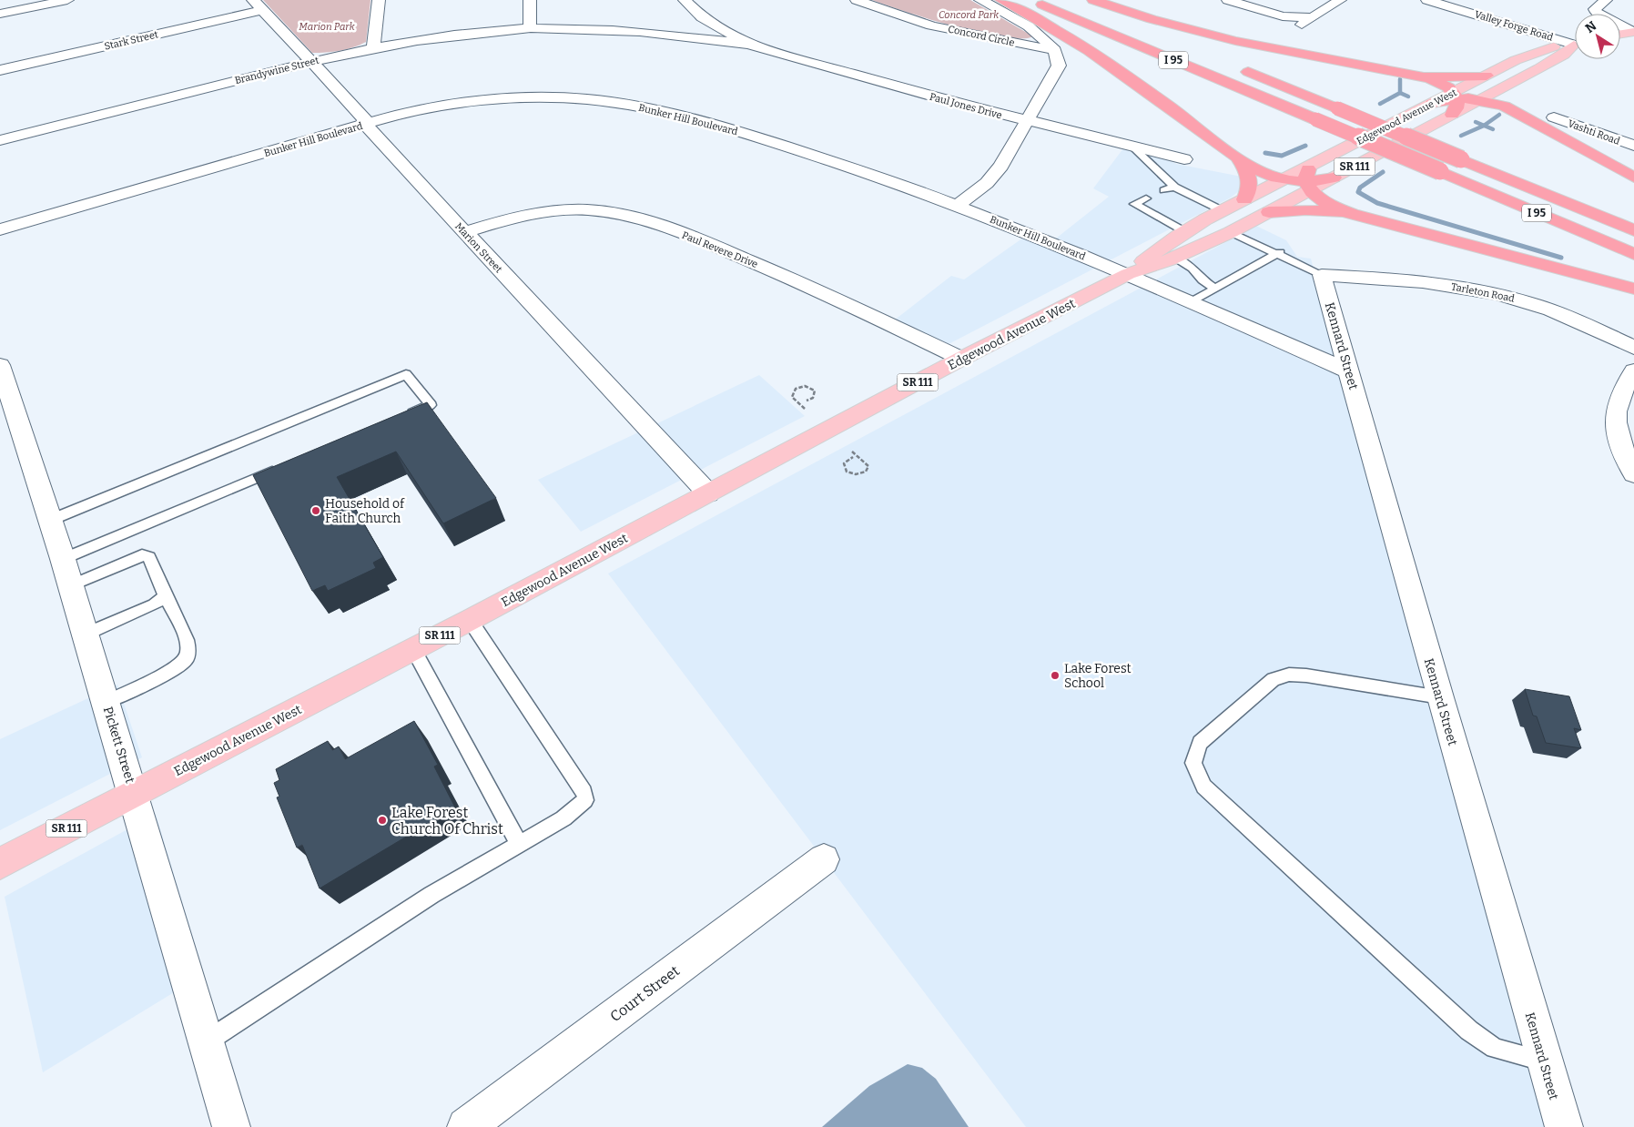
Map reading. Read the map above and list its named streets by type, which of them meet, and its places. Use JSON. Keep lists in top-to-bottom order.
{
  "streets": {
    "highway": ["I 95"],
    "main road": ["Edgewood Avenue West", "SR 111"],
    "street": [
      "Valley Forge Road",
      "Concord Circle",
      "Stark Street",
      "Brandywine Street",
      "Paul Jones Drive",
      "Bunker Hill Boulevard",
      "Vashti Road",
      "Marion Street",
      "Paul Revere Drive",
      "Tarleton Road",
      "Kennard Street",
      "Pickett Street",
      "Court Street"
    ]
  },
  "crossings": [
    ["Stark Street", "Marion Street"],
    ["Brandywine Street", "Paul Jones Drive"],
    ["Brandywine Street", "Marion Street"],
    ["Edgewood Avenue West", "Bunker Hill Boulevard"],
    ["Edgewood Avenue West", "Marion Street"],
    ["Edgewood Avenue West", "Paul Revere Drive"],
    ["Edgewood Avenue West", "Pickett Street"],
    ["Bunker Hill Boulevard", "Marion Street"],
    ["Bunker Hill Boulevard", "Kennard Street"],
    ["Marion Street", "Paul Revere Drive"],
    ["Tarleton Road", "Kennard Street"]
  ],
  "parks": ["Concord Park", "Marion Park"],
  "places": ["Household of Faith Church", "Lake Forest School", "Lake Forest Church Of Christ"],
  "north": "top left"
}
